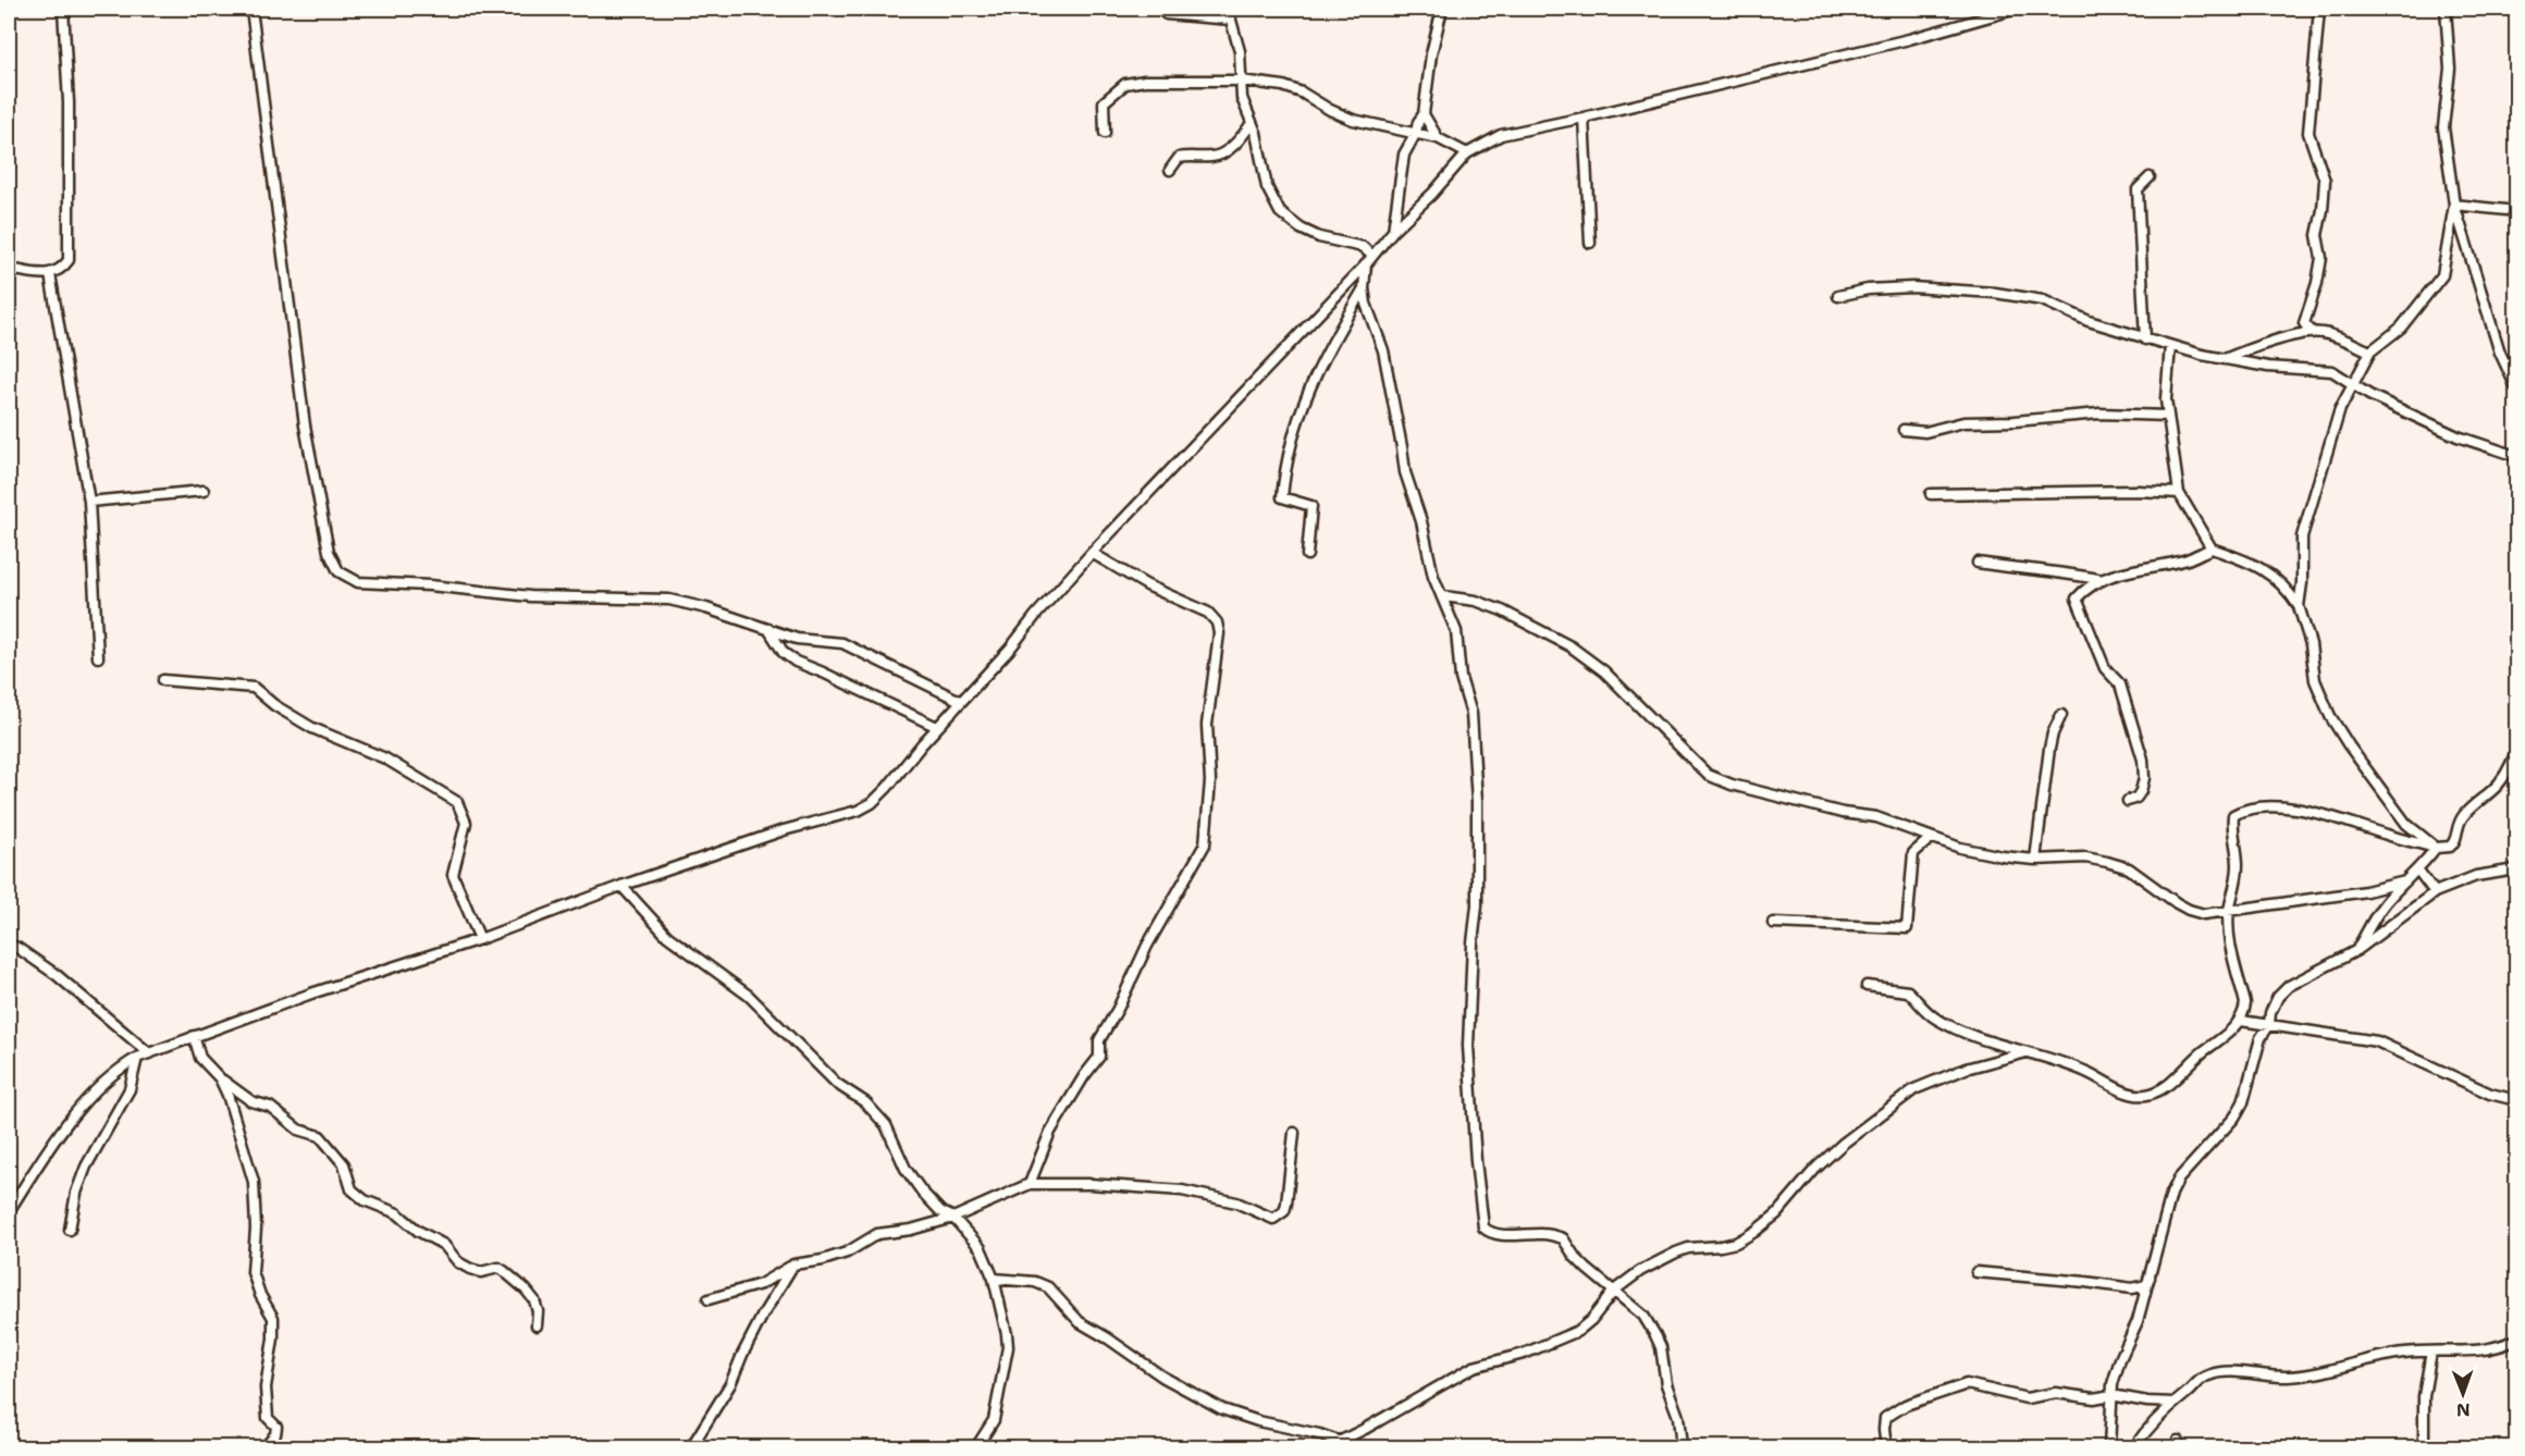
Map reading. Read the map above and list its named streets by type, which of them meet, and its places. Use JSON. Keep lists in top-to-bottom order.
{
  "north": "bottom"
}
